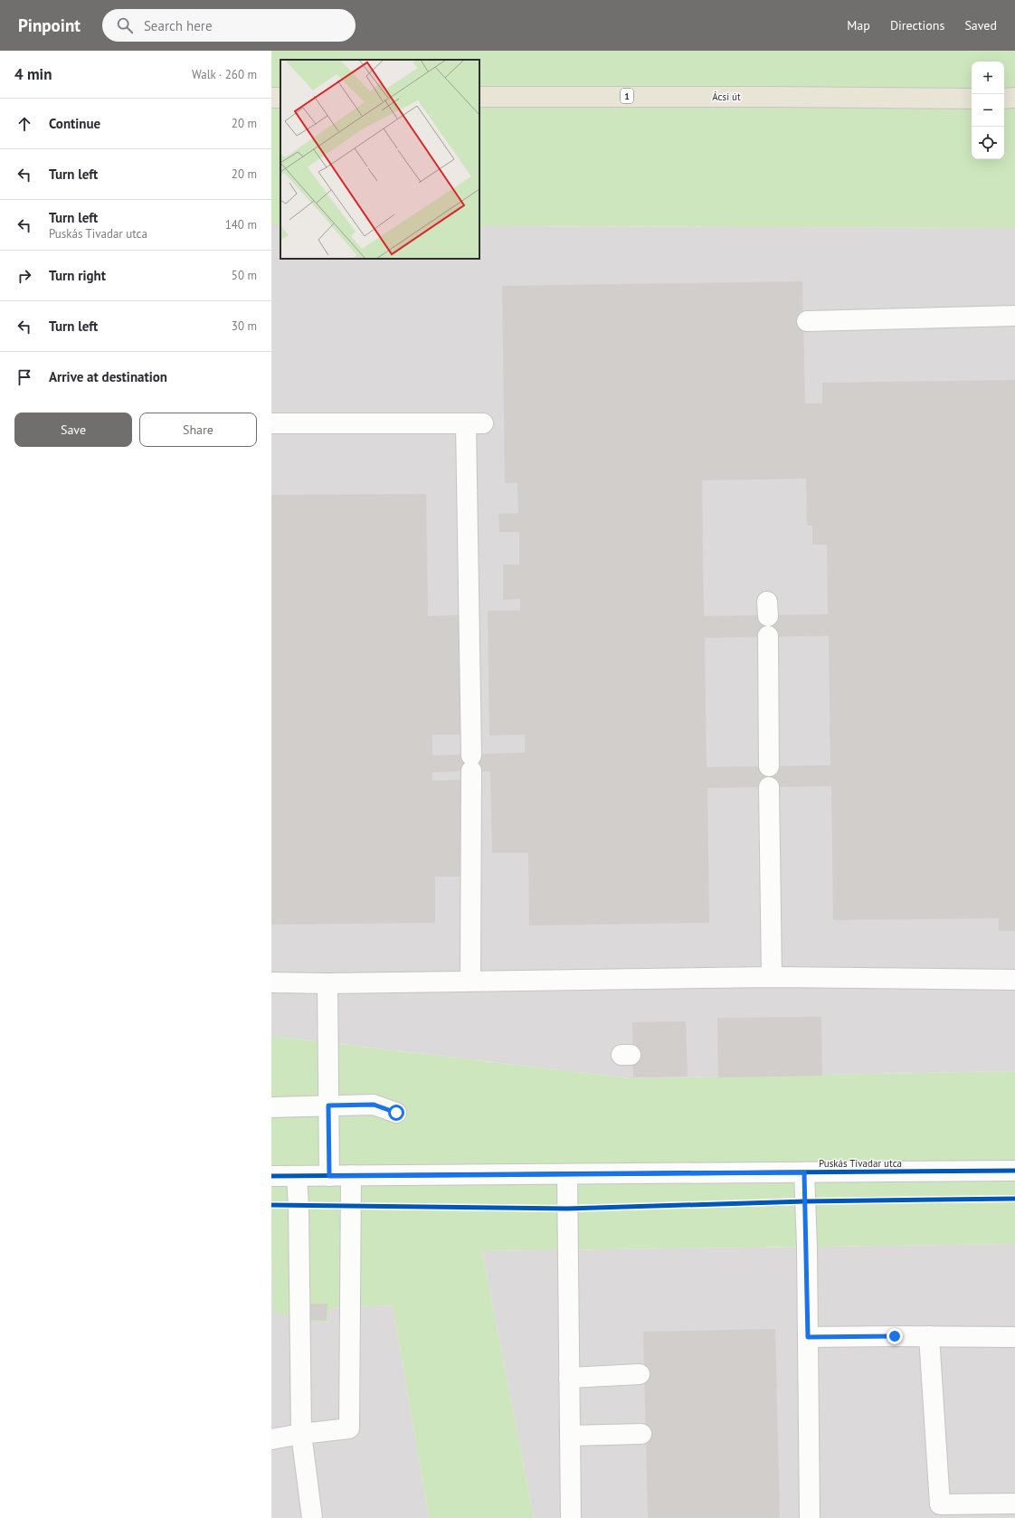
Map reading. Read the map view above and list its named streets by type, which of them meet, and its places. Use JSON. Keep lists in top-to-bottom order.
{
  "streets": {
    "main road": ["1", "Ácsi út"],
    "street": ["Puskás Tivadar utca"]
  },
  "page": {
    "header": "Pinpoint",
    "search": "Search here",
    "nav": ["Map", "Directions", "Saved"],
    "heading": ["4 min", "Walk · 260 m"],
    "map_buttons": ["+", "−"],
    "list": [
      ["Continue", "20 m"],
      ["Turn left", "20 m"],
      ["Turn left", "Puskás Tivadar utca", "140 m"],
      ["Turn right", "50 m"],
      ["Turn left", "30 m"],
      "Arrive at destination"
    ],
    "buttons": ["Save", "Share"]
  }
}
